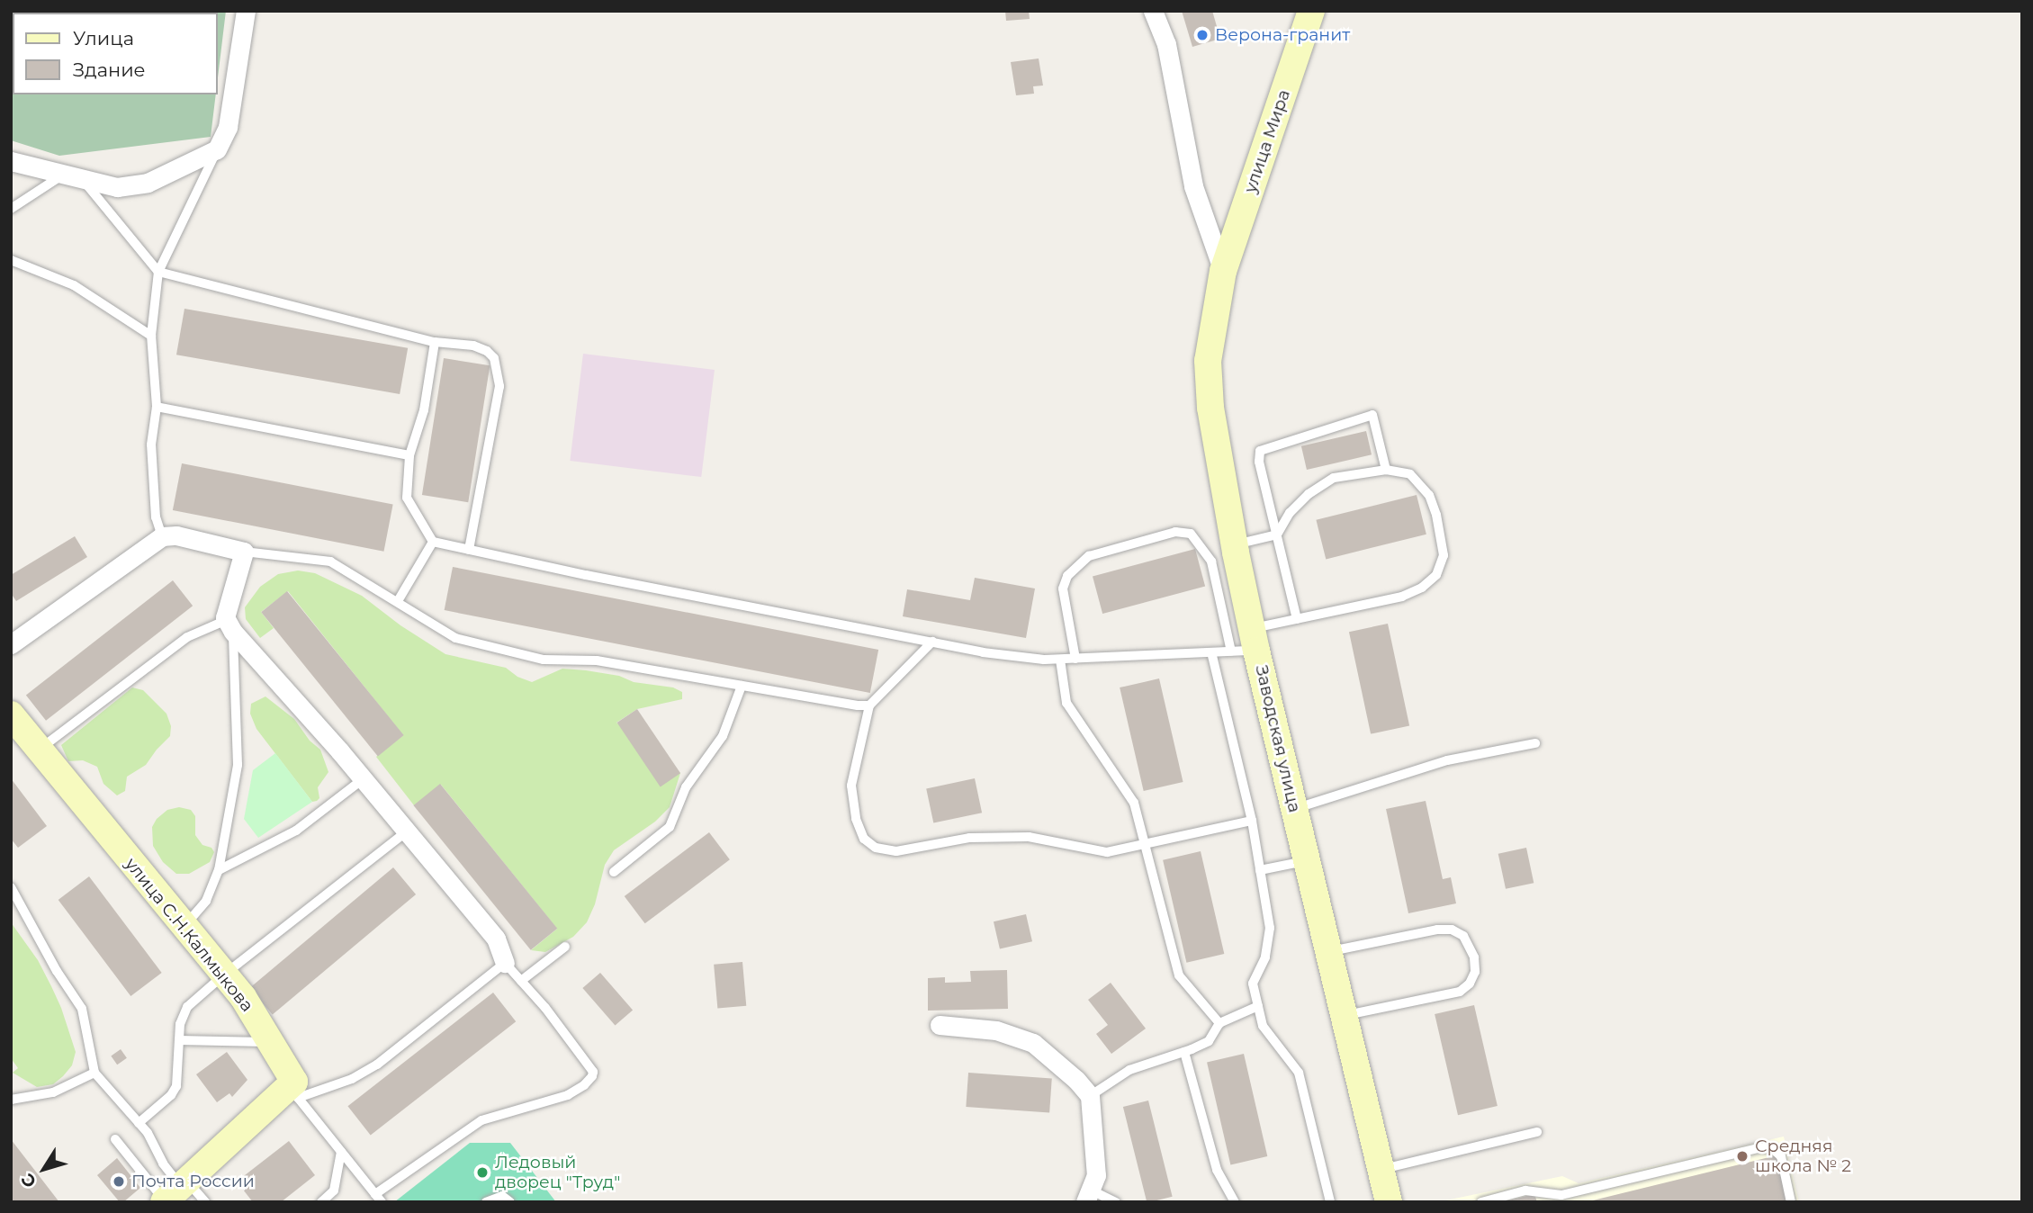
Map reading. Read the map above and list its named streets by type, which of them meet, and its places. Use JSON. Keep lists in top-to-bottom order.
{
  "streets": {
    "street": ["улица Мира", "Заводская улица", "улица С.Н.Калмыкова"]
  },
  "crossings": [
    ["улица Мира", "Заводская улица"]
  ],
  "places": [
    "Верона-гранит",
    "Средняя школа № 2",
    "Ледовый дворец \"Труд\"",
    "Почта России"
  ],
  "legend": ["Улица", "Здание"],
  "north": "bottom left"
}
